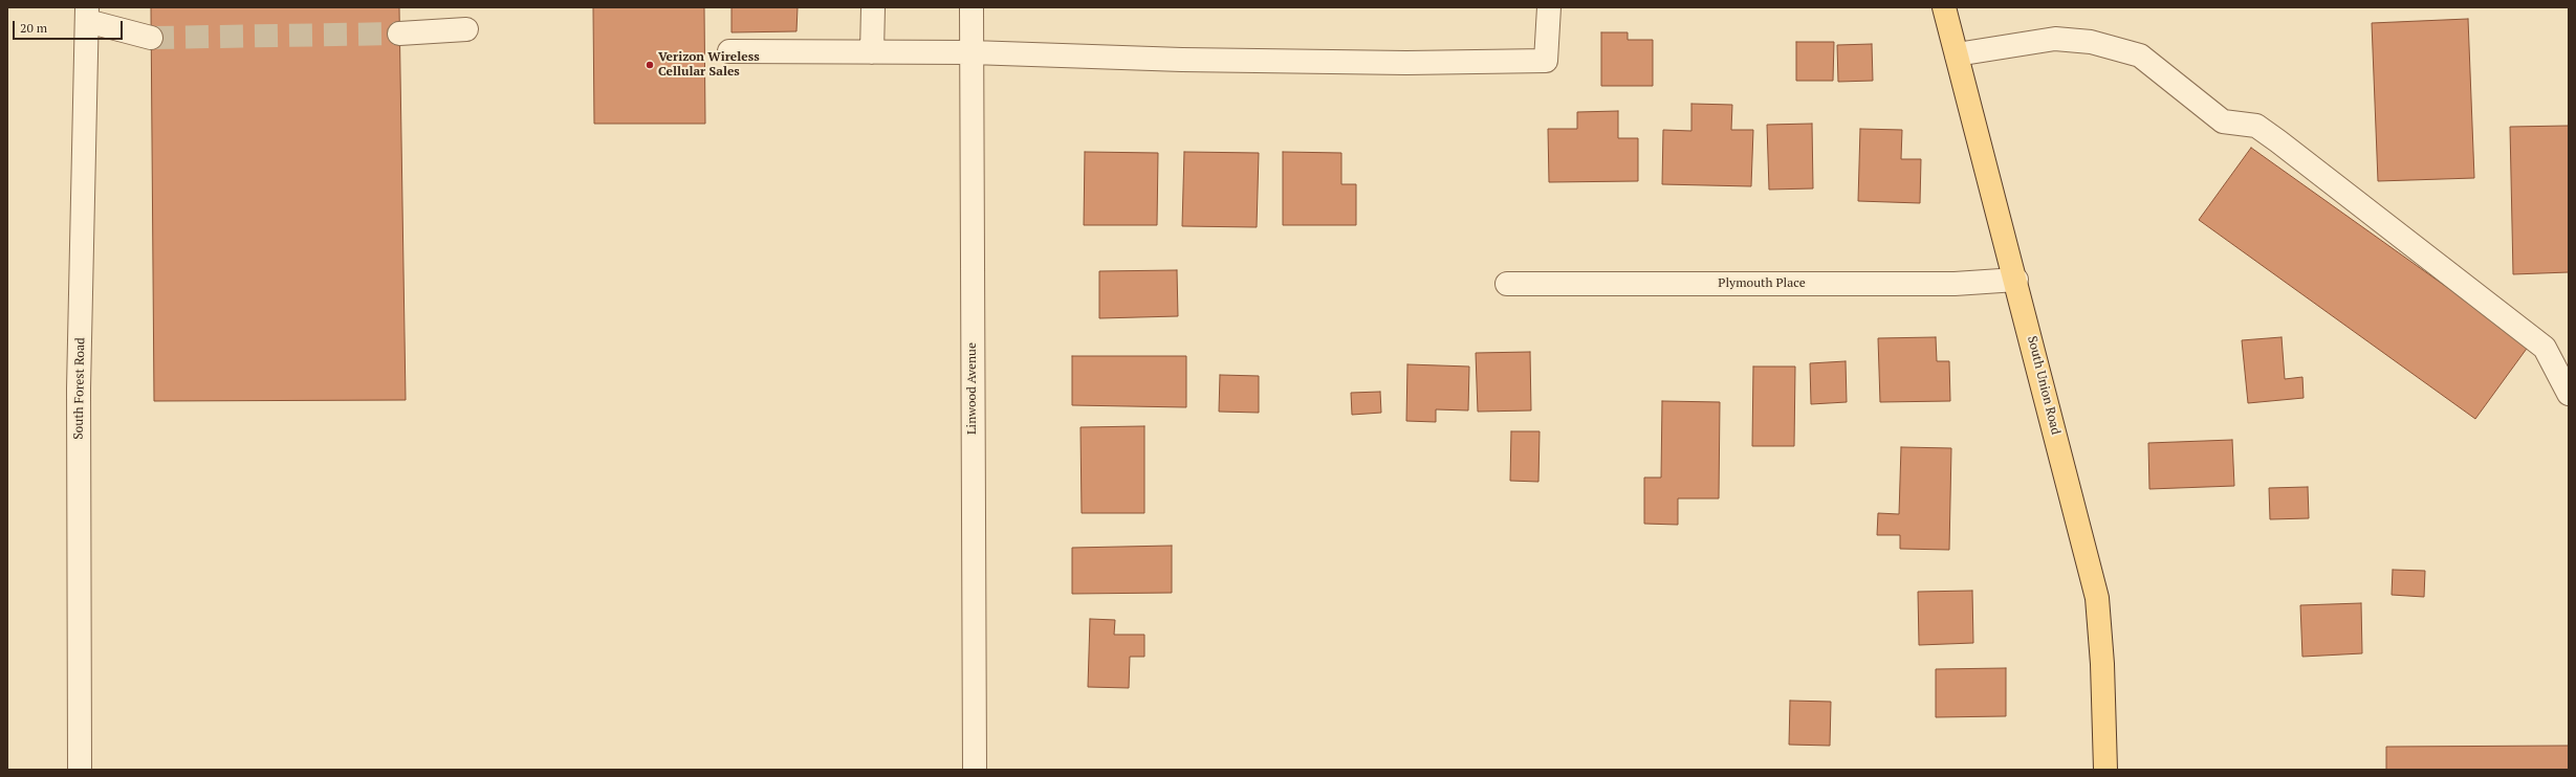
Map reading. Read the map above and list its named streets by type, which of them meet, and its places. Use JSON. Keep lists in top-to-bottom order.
{
  "streets": {
    "main road": ["South Union Road"],
    "street": ["Plymouth Place", "South Forest Road", "Linwood Avenue"]
  },
  "crossings": [
    ["Plymouth Place", "South Union Road"]
  ],
  "places": ["Verizon Wireless Cellular Sales"],
  "scale_bar": "20 m"
}
